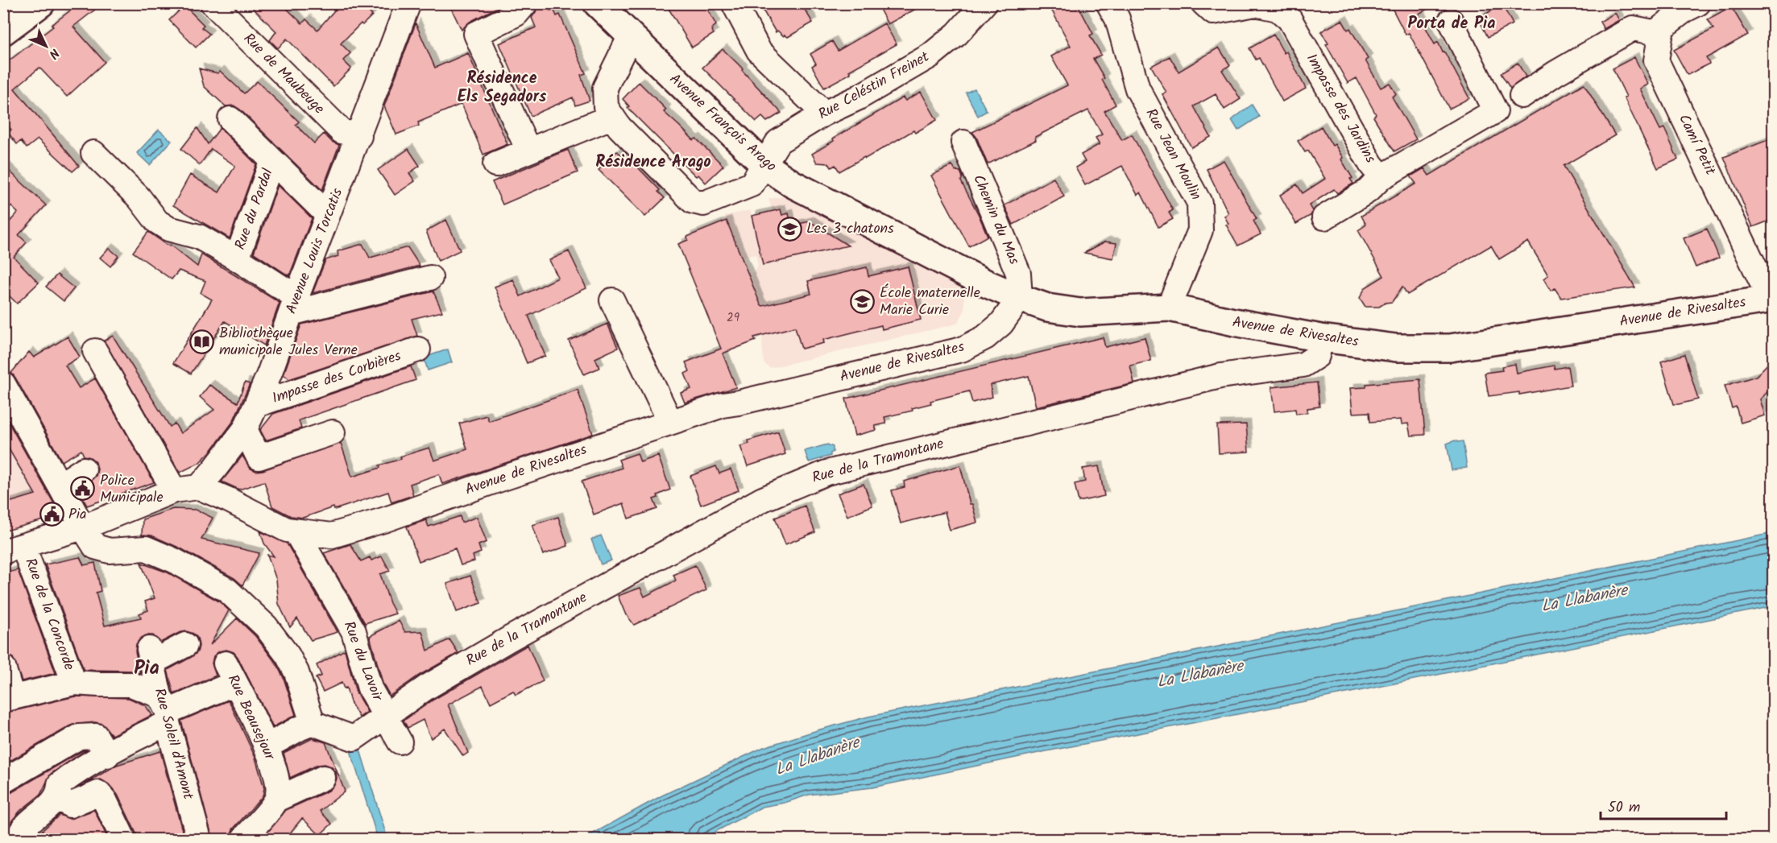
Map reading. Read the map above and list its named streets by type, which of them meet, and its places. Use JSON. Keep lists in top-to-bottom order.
{
  "streets": {
    "main road": ["Avenue François Arago", "Avenue de Rivesaltes"],
    "street": [
      "Rue de Maubeuge",
      "Rue Celéstin Freinet",
      "Impasse des Jardins",
      "Camí Petit",
      "Rue Jean Moulin",
      "Rue du Pardal",
      "Chemin du Mas",
      "Avenue Louis Torcatis",
      "Impasse des Corbières",
      "Rue de la Tramontane",
      "Rue de la Concorde",
      "Rue du Lavoir",
      "Rue Beausejour",
      "Rue Soleil d'Amont"
    ]
  },
  "crossings": [
    ["Rue de Maubeuge", "Avenue Louis Torcatis"],
    ["Rue Celéstin Freinet", "Avenue François Arago"],
    ["Avenue François Arago", "Chemin du Mas"],
    ["Avenue François Arago", "Avenue de Rivesaltes"],
    ["Camí Petit", "Avenue de Rivesaltes"],
    ["Rue Jean Moulin", "Avenue de Rivesaltes"],
    ["Chemin du Mas", "Avenue de Rivesaltes"],
    ["Avenue Louis Torcatis", "Impasse des Corbières"],
    ["Avenue de Rivesaltes", "Rue de la Tramontane"],
    ["Avenue de Rivesaltes", "Rue du Lavoir"],
    ["Rue de la Tramontane", "Rue du Lavoir"],
    ["Rue Beausejour", "Rue Soleil d'Amont"]
  ],
  "districts": [
    "Porta de Pia",
    "Résidence Els Segadors",
    "Résidence Arago",
    "Pia"
  ],
  "water": ["La Llabanère"],
  "places": {
    "school or university": ["Les 3 chatons", "École maternelle Marie Curie"],
    "library": ["Bibliothèque municipale Jules Verne"],
    "public building": ["Police Municipale", "Pia"]
  },
  "house_numbers": ["29"],
  "scale_bar": "50 m",
  "north": "bottom right"
}
